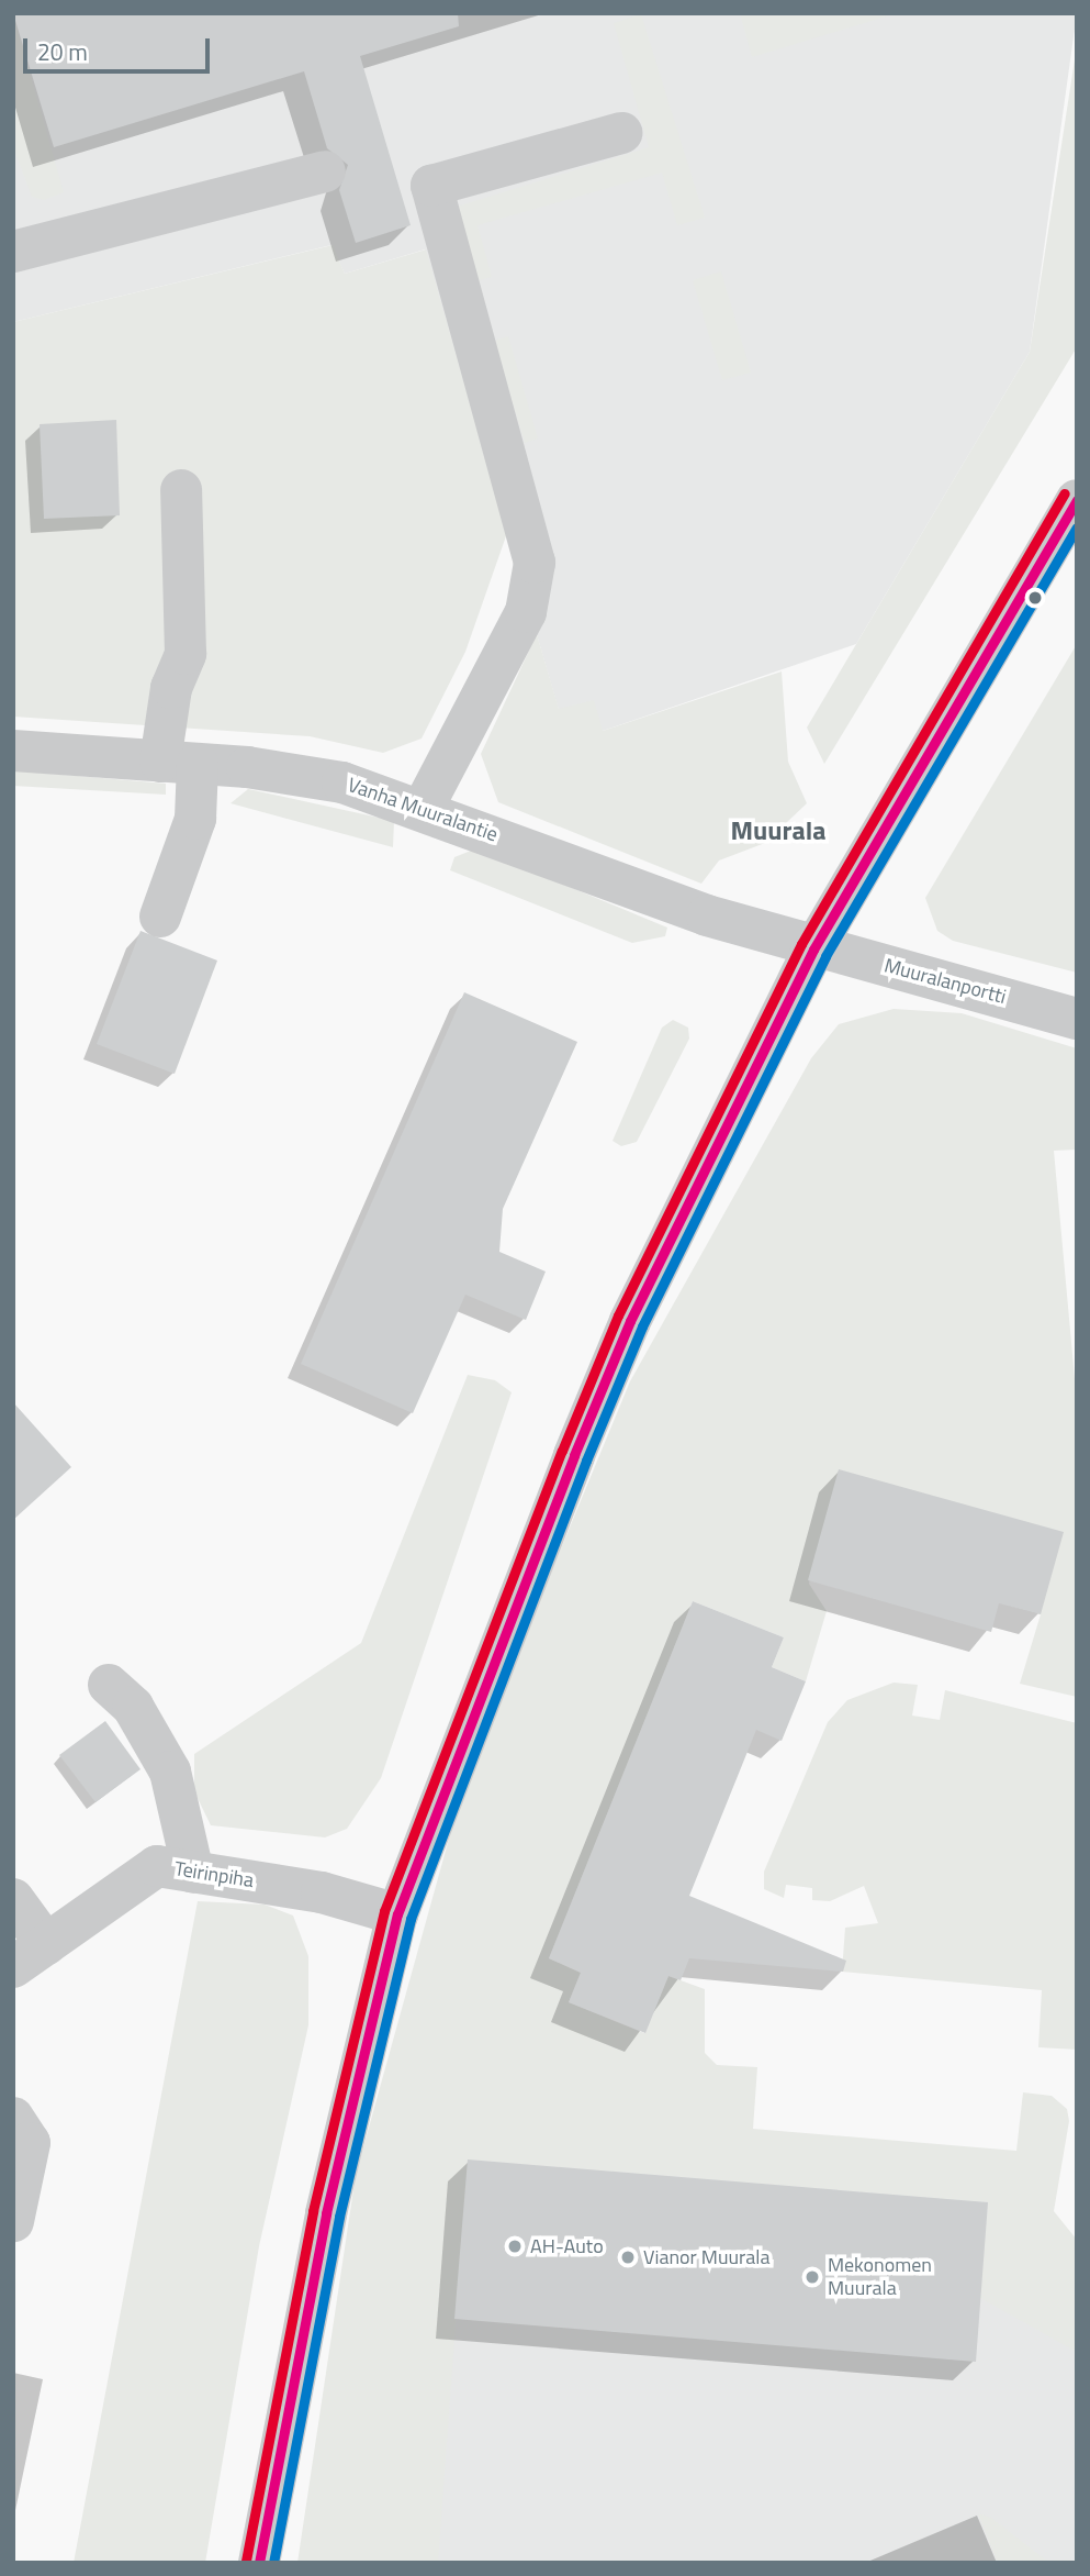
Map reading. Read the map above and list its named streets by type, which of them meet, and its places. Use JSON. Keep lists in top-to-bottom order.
{
  "streets": {
    "street": ["Vanha Muuralantie", "Muuralanportti", "Teirinpiha"]
  },
  "crossings": [
    ["Vanha Muuralantie", "Muuralanportti"]
  ],
  "districts": ["Muurala"],
  "places": ["AH-Auto", "Vianor Muurala", "Mekonomen Muurala"],
  "scale_bar": "20 m"
}
